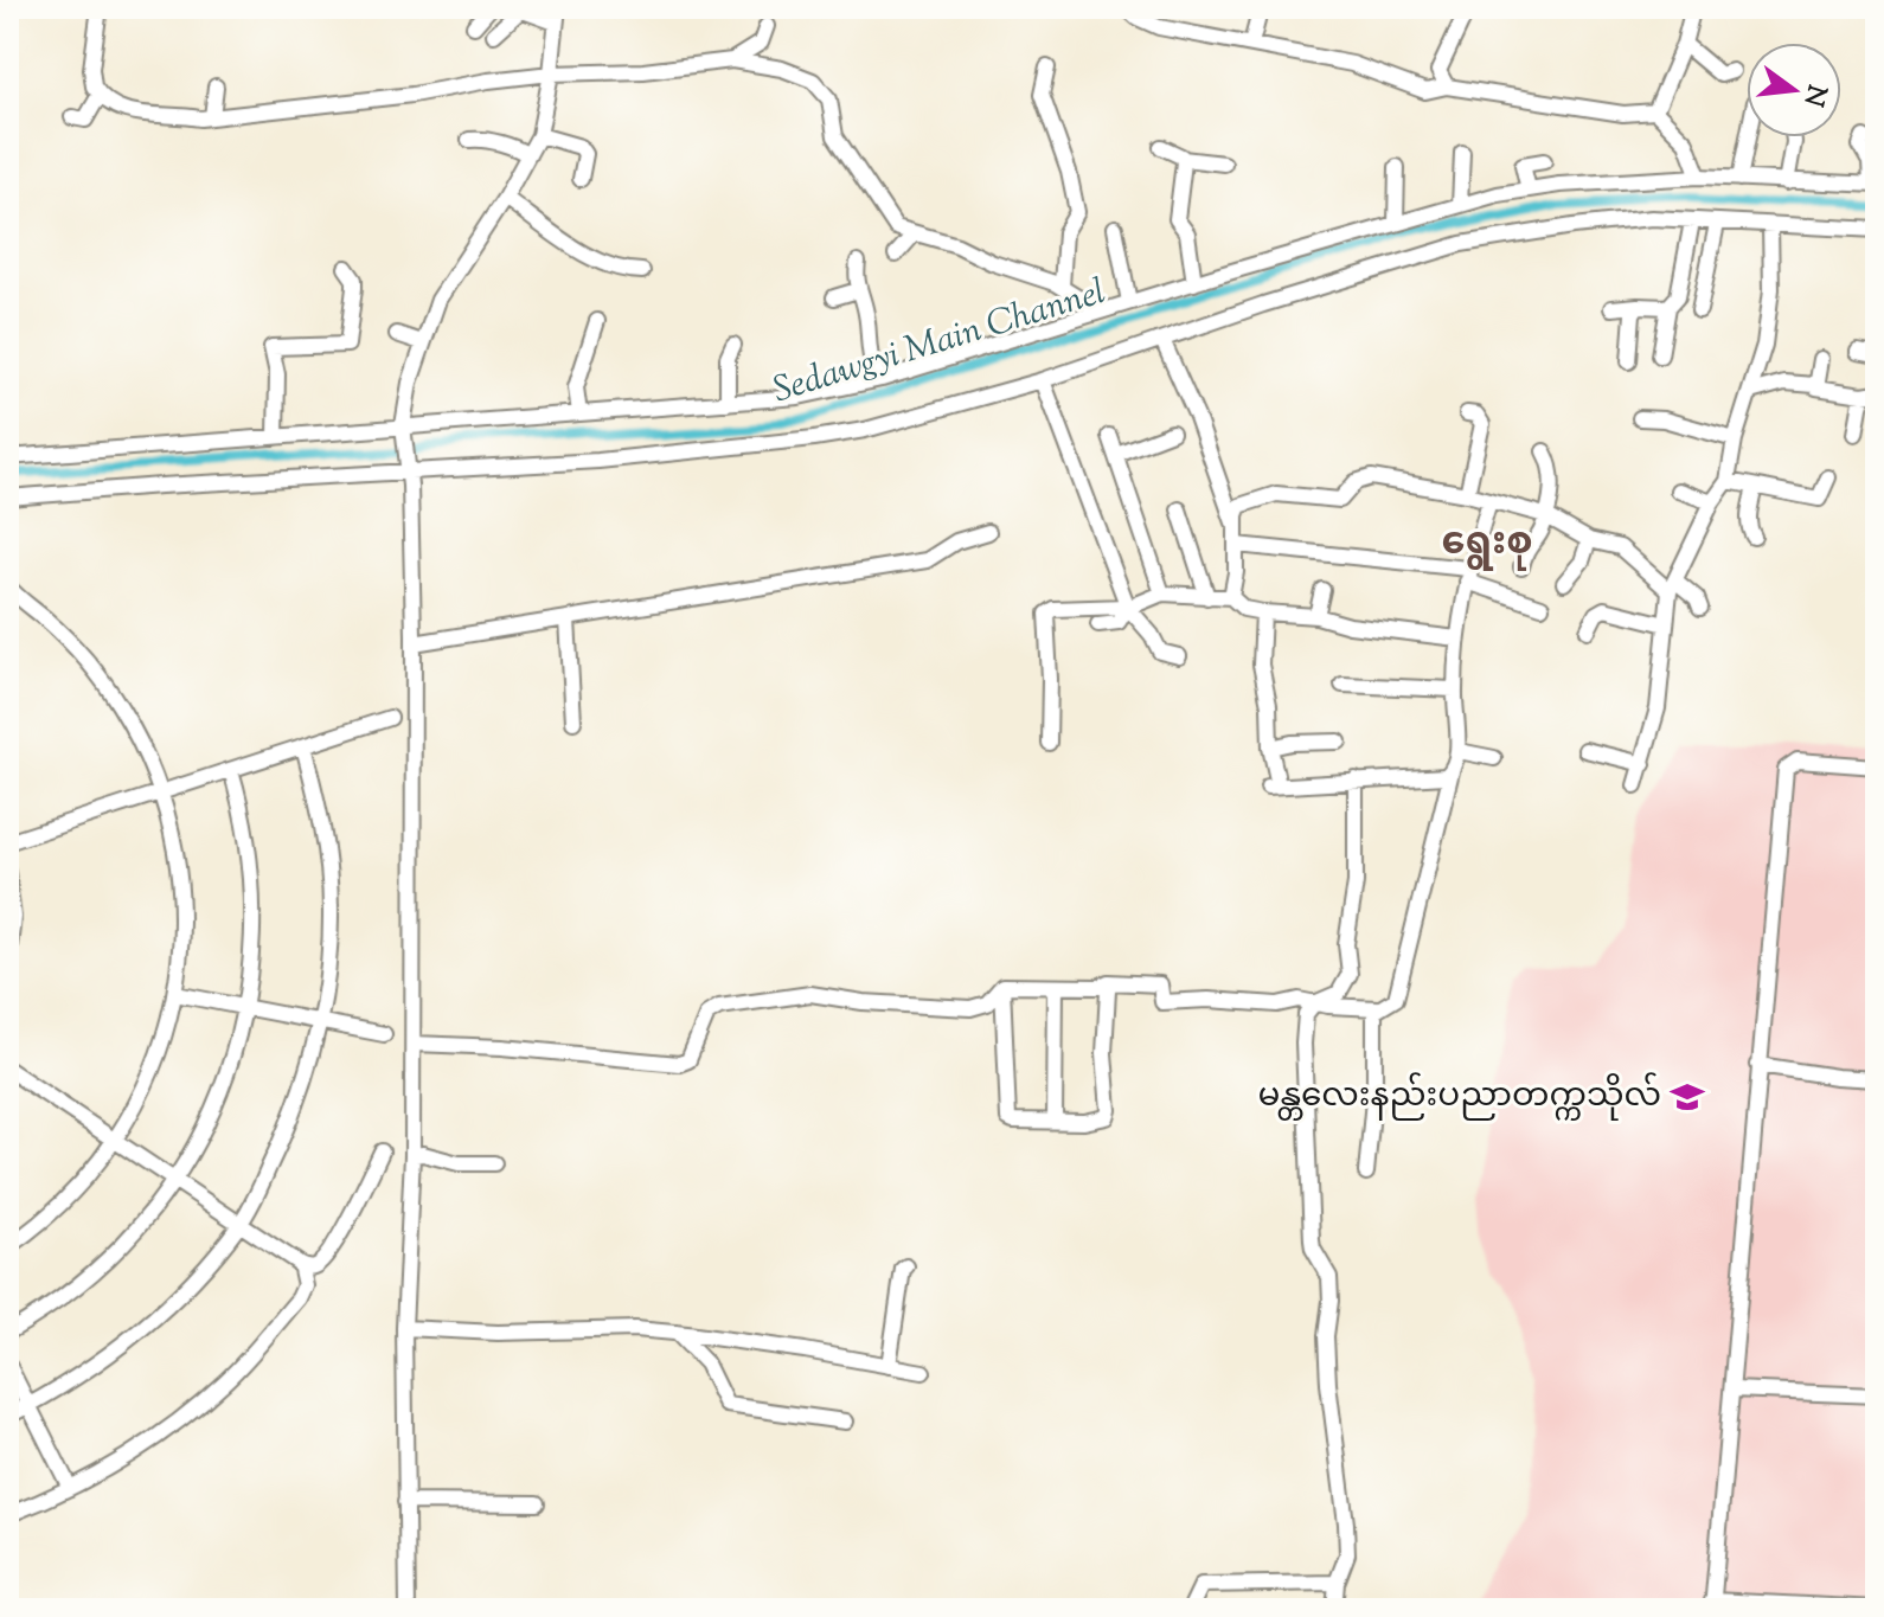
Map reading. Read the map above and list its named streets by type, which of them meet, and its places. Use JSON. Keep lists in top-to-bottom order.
{
  "districts": ["ရွေးစု"],
  "water": ["Sedawgyi Main Channel"],
  "places": {
    "school or university": ["မန္တလေးနည်းပညာတက္ကသိုလ်"]
  },
  "north": "right"
}
